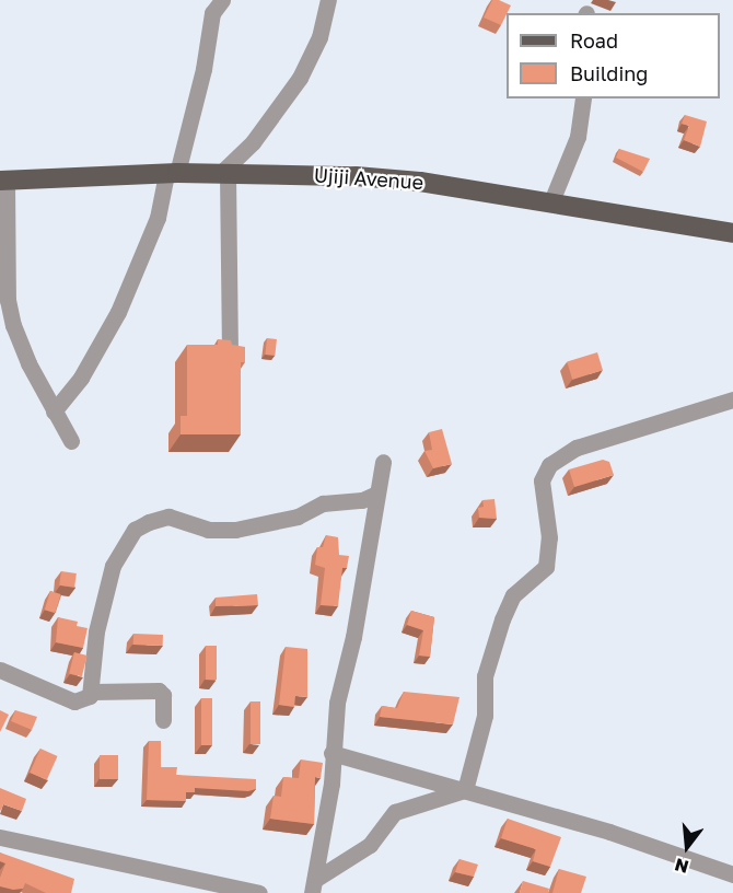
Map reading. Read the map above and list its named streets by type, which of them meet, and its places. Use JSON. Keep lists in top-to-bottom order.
{
  "streets": {
    "main road": ["Ujiji Avenue"]
  },
  "legend": ["Road", "Building"],
  "north": "bottom"
}
